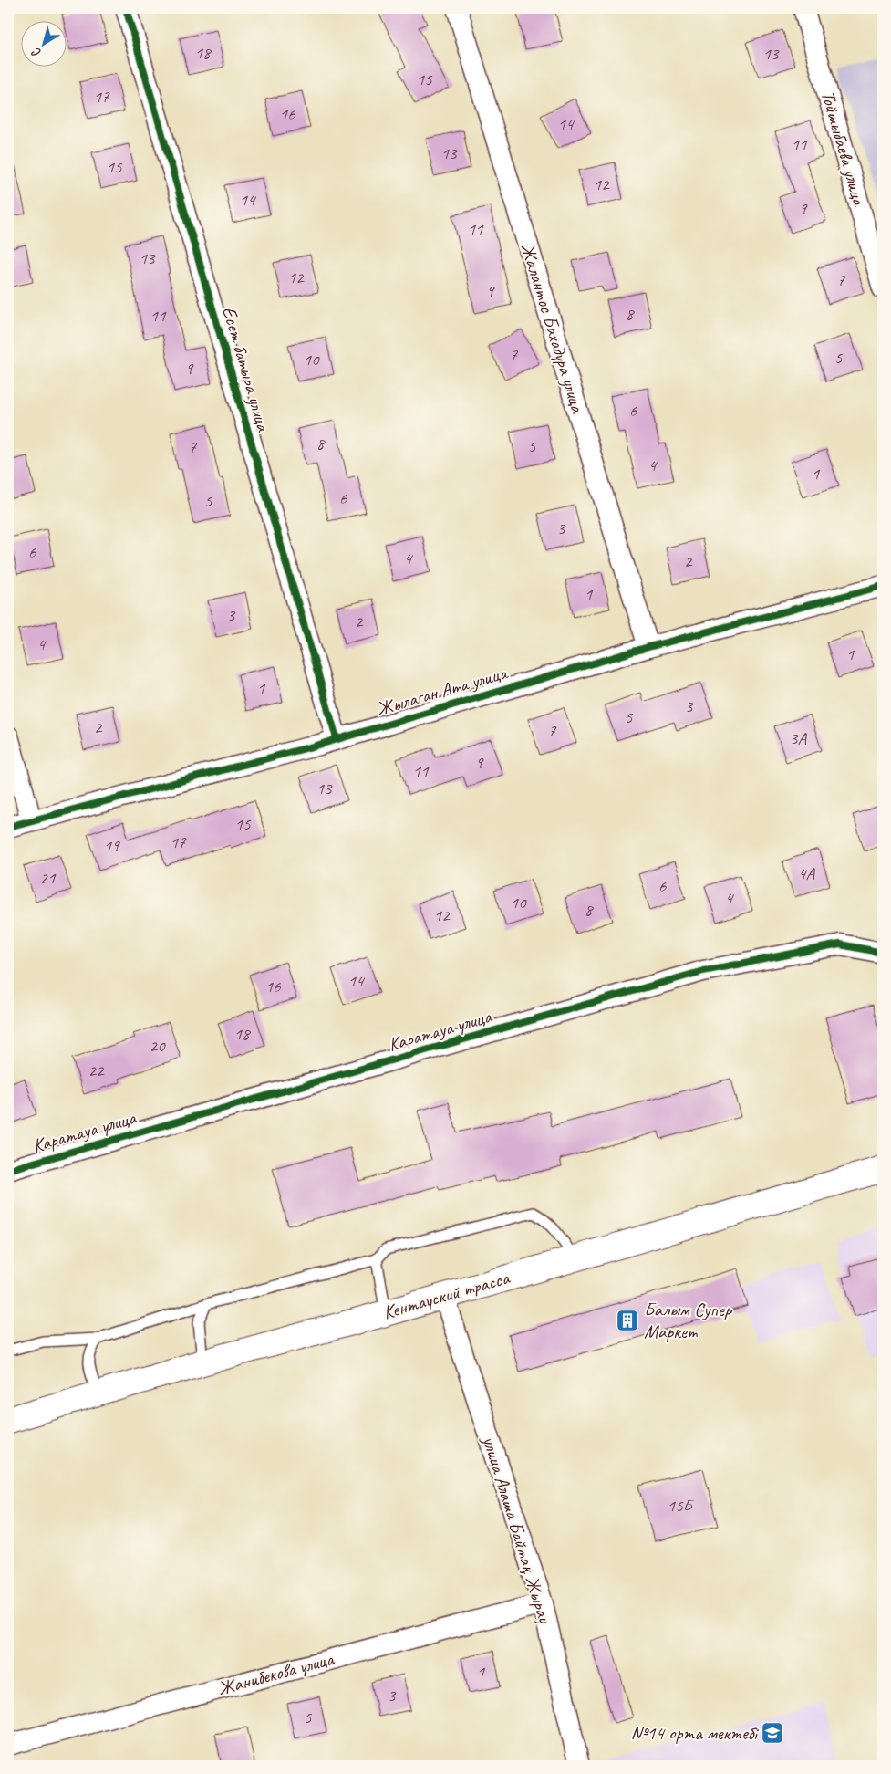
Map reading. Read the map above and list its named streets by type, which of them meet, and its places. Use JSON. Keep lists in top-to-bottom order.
{
  "streets": {
    "main road": ["Кентауский трасса"],
    "street": [
      "Тойшыбаева улица",
      "Жалантос Бахадура улица",
      "Есет батыра улица",
      "Жылаган Ата улица",
      "Каратауа улица",
      "улица Алаша Байтақ Жырау",
      "Жанибекова улица"
    ]
  },
  "crossings": [
    ["Жалантос Бахадура улица", "Жылаган Ата улица"],
    ["Есет батыра улица", "Жылаган Ата улица"],
    ["Кентауский трасса", "улица Алаша Байтақ Жырау"],
    ["улица Алаша Байтақ Жырау", "Жанибекова улица"]
  ],
  "places": {
    "building": ["Балым Супер Маркет"],
    "school or university": ["№14 орта мектебі"]
  },
  "house_numbers": [
    "18",
    "13",
    "15",
    "17",
    "16",
    "14",
    "11",
    "13",
    "15",
    "12",
    "14",
    "9",
    "11",
    "13",
    "12",
    "7",
    "9",
    "8",
    "11",
    "7",
    "5",
    "10",
    "9",
    "6",
    "8",
    "5",
    "7",
    "4",
    "1",
    "6",
    "5",
    "3",
    "6",
    "4",
    "2",
    "1",
    "3",
    "2",
    "4",
    "1",
    "1",
    "3",
    "5",
    "2",
    "7",
    "3A",
    "9",
    "11",
    "13",
    "15",
    "17",
    "19",
    "4A",
    "21",
    "6",
    "4",
    "10",
    "8",
    "12",
    "14",
    "16",
    "18",
    "20",
    "22",
    "15Б",
    "1",
    "3",
    "5"
  ],
  "north": "bottom left"
}
